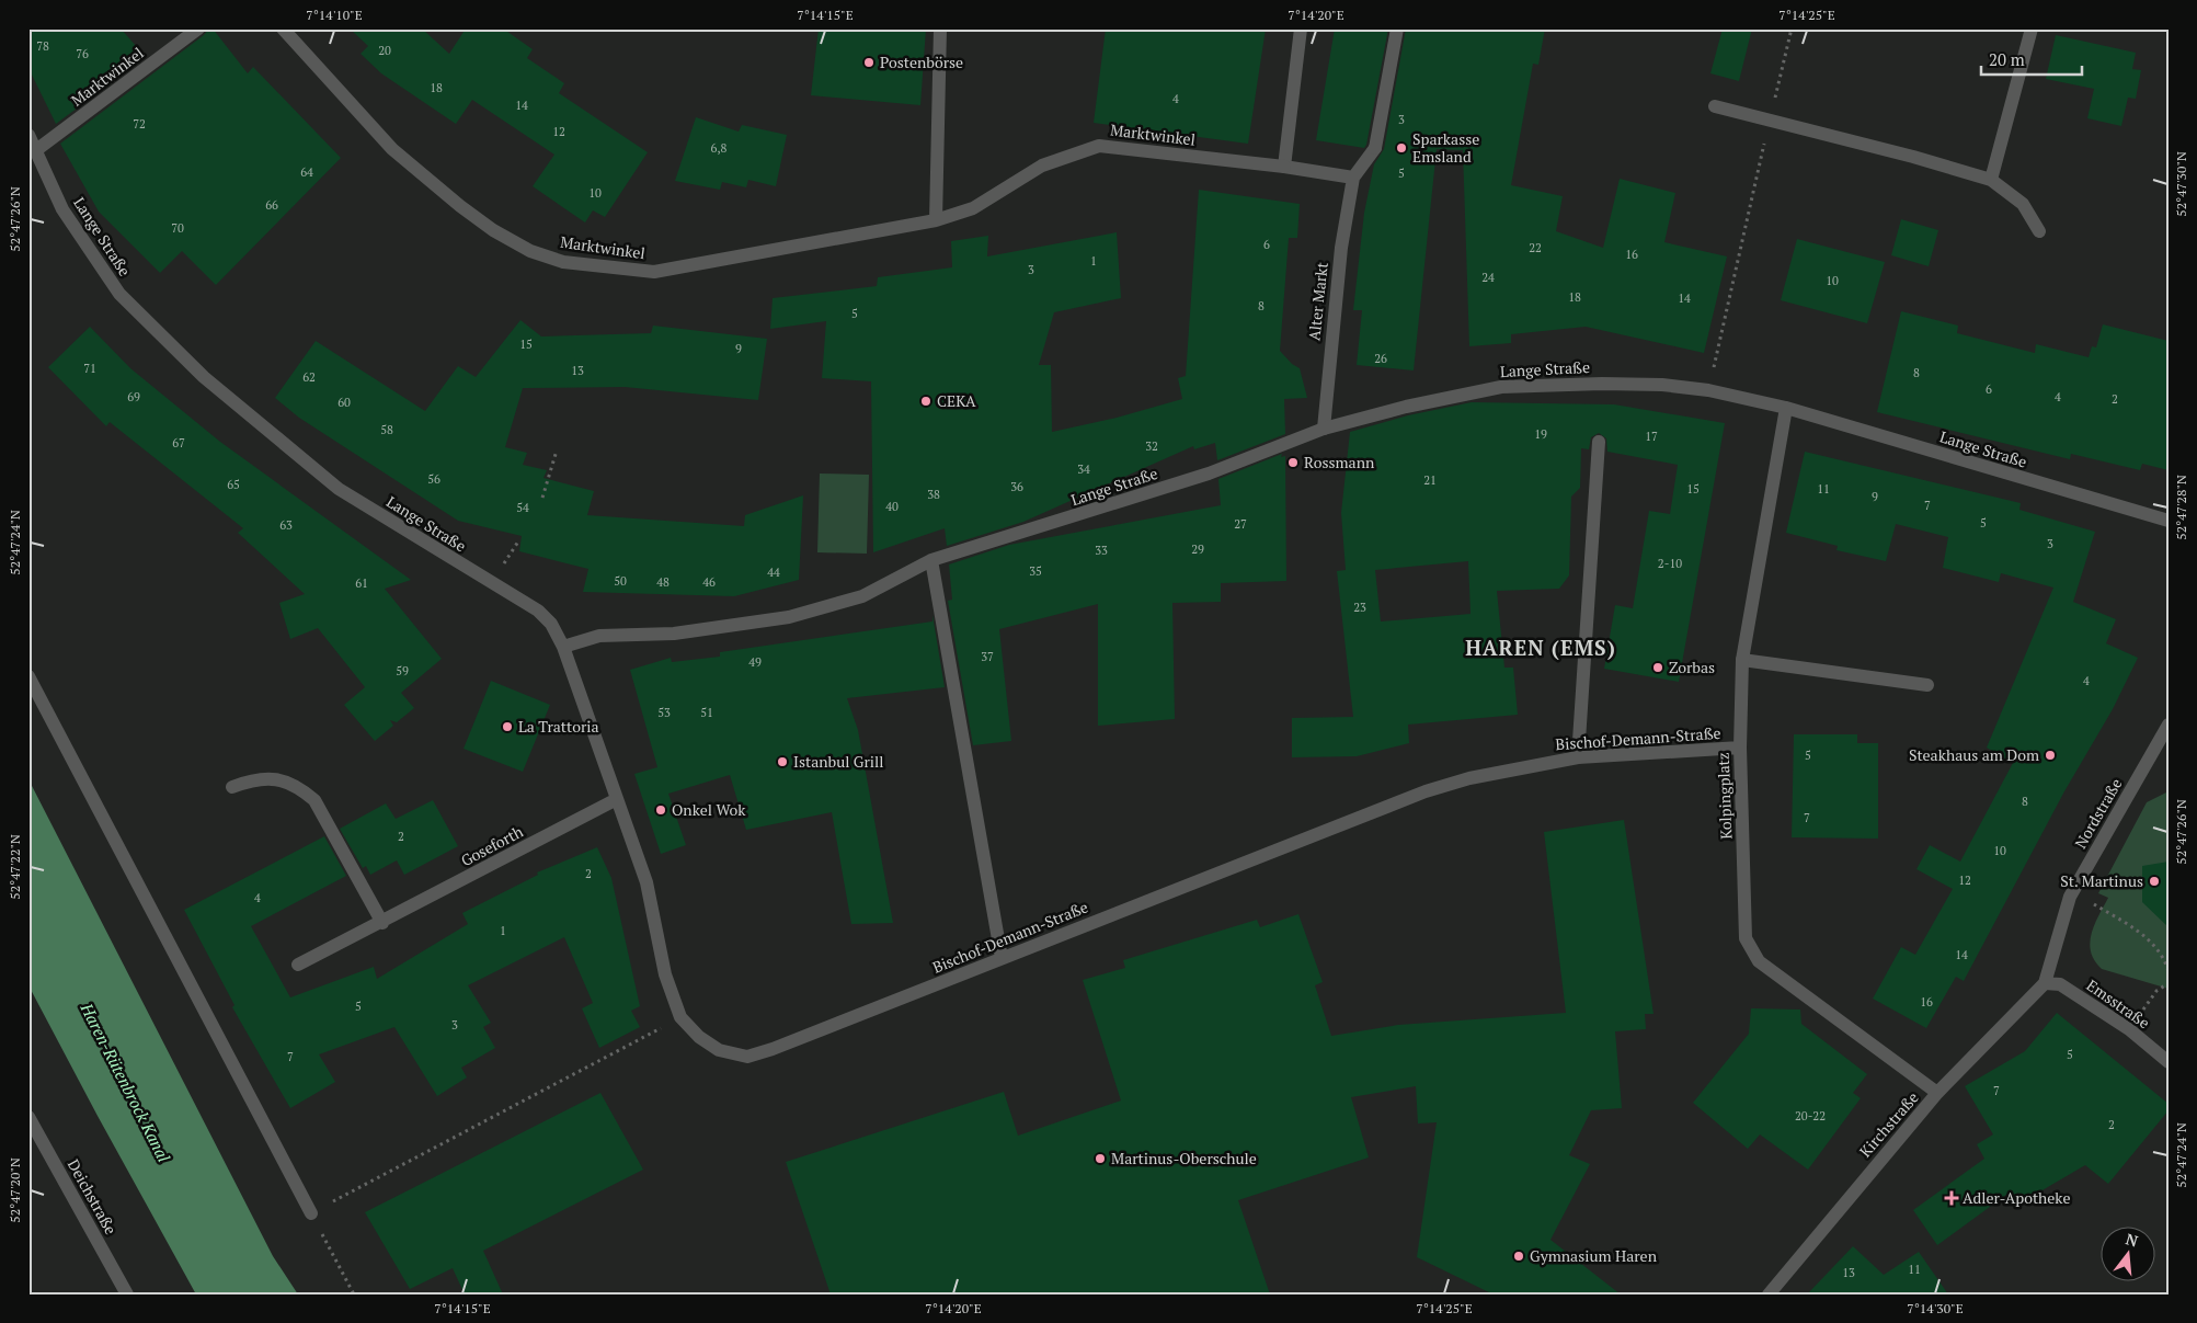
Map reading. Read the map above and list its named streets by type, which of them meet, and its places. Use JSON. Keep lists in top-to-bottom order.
{
  "streets": {
    "street": [
      "Marktwinkel",
      "Lange Straße",
      "Alter Markt",
      "Bischof-Demann-Straße",
      "Kolpingplatz",
      "Nordstraße",
      "Goseforth",
      "Emsstraße",
      "Kirchstraße",
      "Deichstraße"
    ]
  },
  "crossings": [
    ["Marktwinkel", "Lange Straße"],
    ["Lange Straße", "Alter Markt"],
    ["Lange Straße", "Bischof-Demann-Straße"],
    ["Lange Straße", "Kolpingplatz"],
    ["Bischof-Demann-Straße", "Kolpingplatz"],
    ["Bischof-Demann-Straße", "Goseforth"],
    ["Kolpingplatz", "Kirchstraße"],
    ["Nordstraße", "Emsstraße"],
    ["Nordstraße", "Kirchstraße"],
    ["Emsstraße", "Kirchstraße"]
  ],
  "districts": ["HAREN (EMS)"],
  "water": ["Haren-Rütenbrock Kanal"],
  "places": {
    "other": [
      "Postenbörse",
      "Sparkasse Emsland",
      "CEKA",
      "Rossmann",
      "Zorbas",
      "La Trattoria",
      "Steakhaus am Dom",
      "Istanbul Grill",
      "Onkel Wok",
      "St. Martinus",
      "Martinus-Oberschule",
      "Gymnasium Haren"
    ],
    "health": ["Adler-Apotheke"]
  },
  "house_numbers": [
    "78",
    "20",
    "76",
    "18",
    "4",
    "14",
    "3",
    "72",
    "12",
    "6,8",
    "64",
    "5",
    "10",
    "66",
    "70",
    "6",
    "22",
    "16",
    "1",
    "3",
    "24",
    "10",
    "18",
    "14",
    "8",
    "5",
    "15",
    "9",
    "26",
    "71",
    "13",
    "8",
    "62",
    "6",
    "69",
    "4",
    "2",
    "60",
    "58",
    "19",
    "17",
    "67",
    "32",
    "34",
    "56",
    "21",
    "65",
    "36",
    "15",
    "11",
    "38",
    "9",
    "7",
    "40",
    "54",
    "5",
    "27",
    "63",
    "3",
    "29",
    "33",
    "2-10",
    "35",
    "44",
    "50",
    "48",
    "46",
    "61",
    "23",
    "37",
    "49",
    "59",
    "4",
    "53",
    "51",
    "5",
    "8",
    "7",
    "2",
    "10",
    "2",
    "12",
    "4",
    "1",
    "14",
    "16",
    "5",
    "3",
    "5",
    "7",
    "7",
    "20-22",
    "2",
    "11",
    "13"
  ],
  "scale_bar": "20 m",
  "north": "top",
  "coordinates": [
    "7°14'10\"E",
    "7°14'15\"E",
    "7°14'20\"E",
    "7°14'25\"E",
    "52°47'30\"N",
    "52°47'26\"N",
    "52°47'28\"N",
    "52°47'24\"N",
    "52°47'22\"N",
    "52°47'20\"N",
    "7°14'30\"E"
  ]
}
